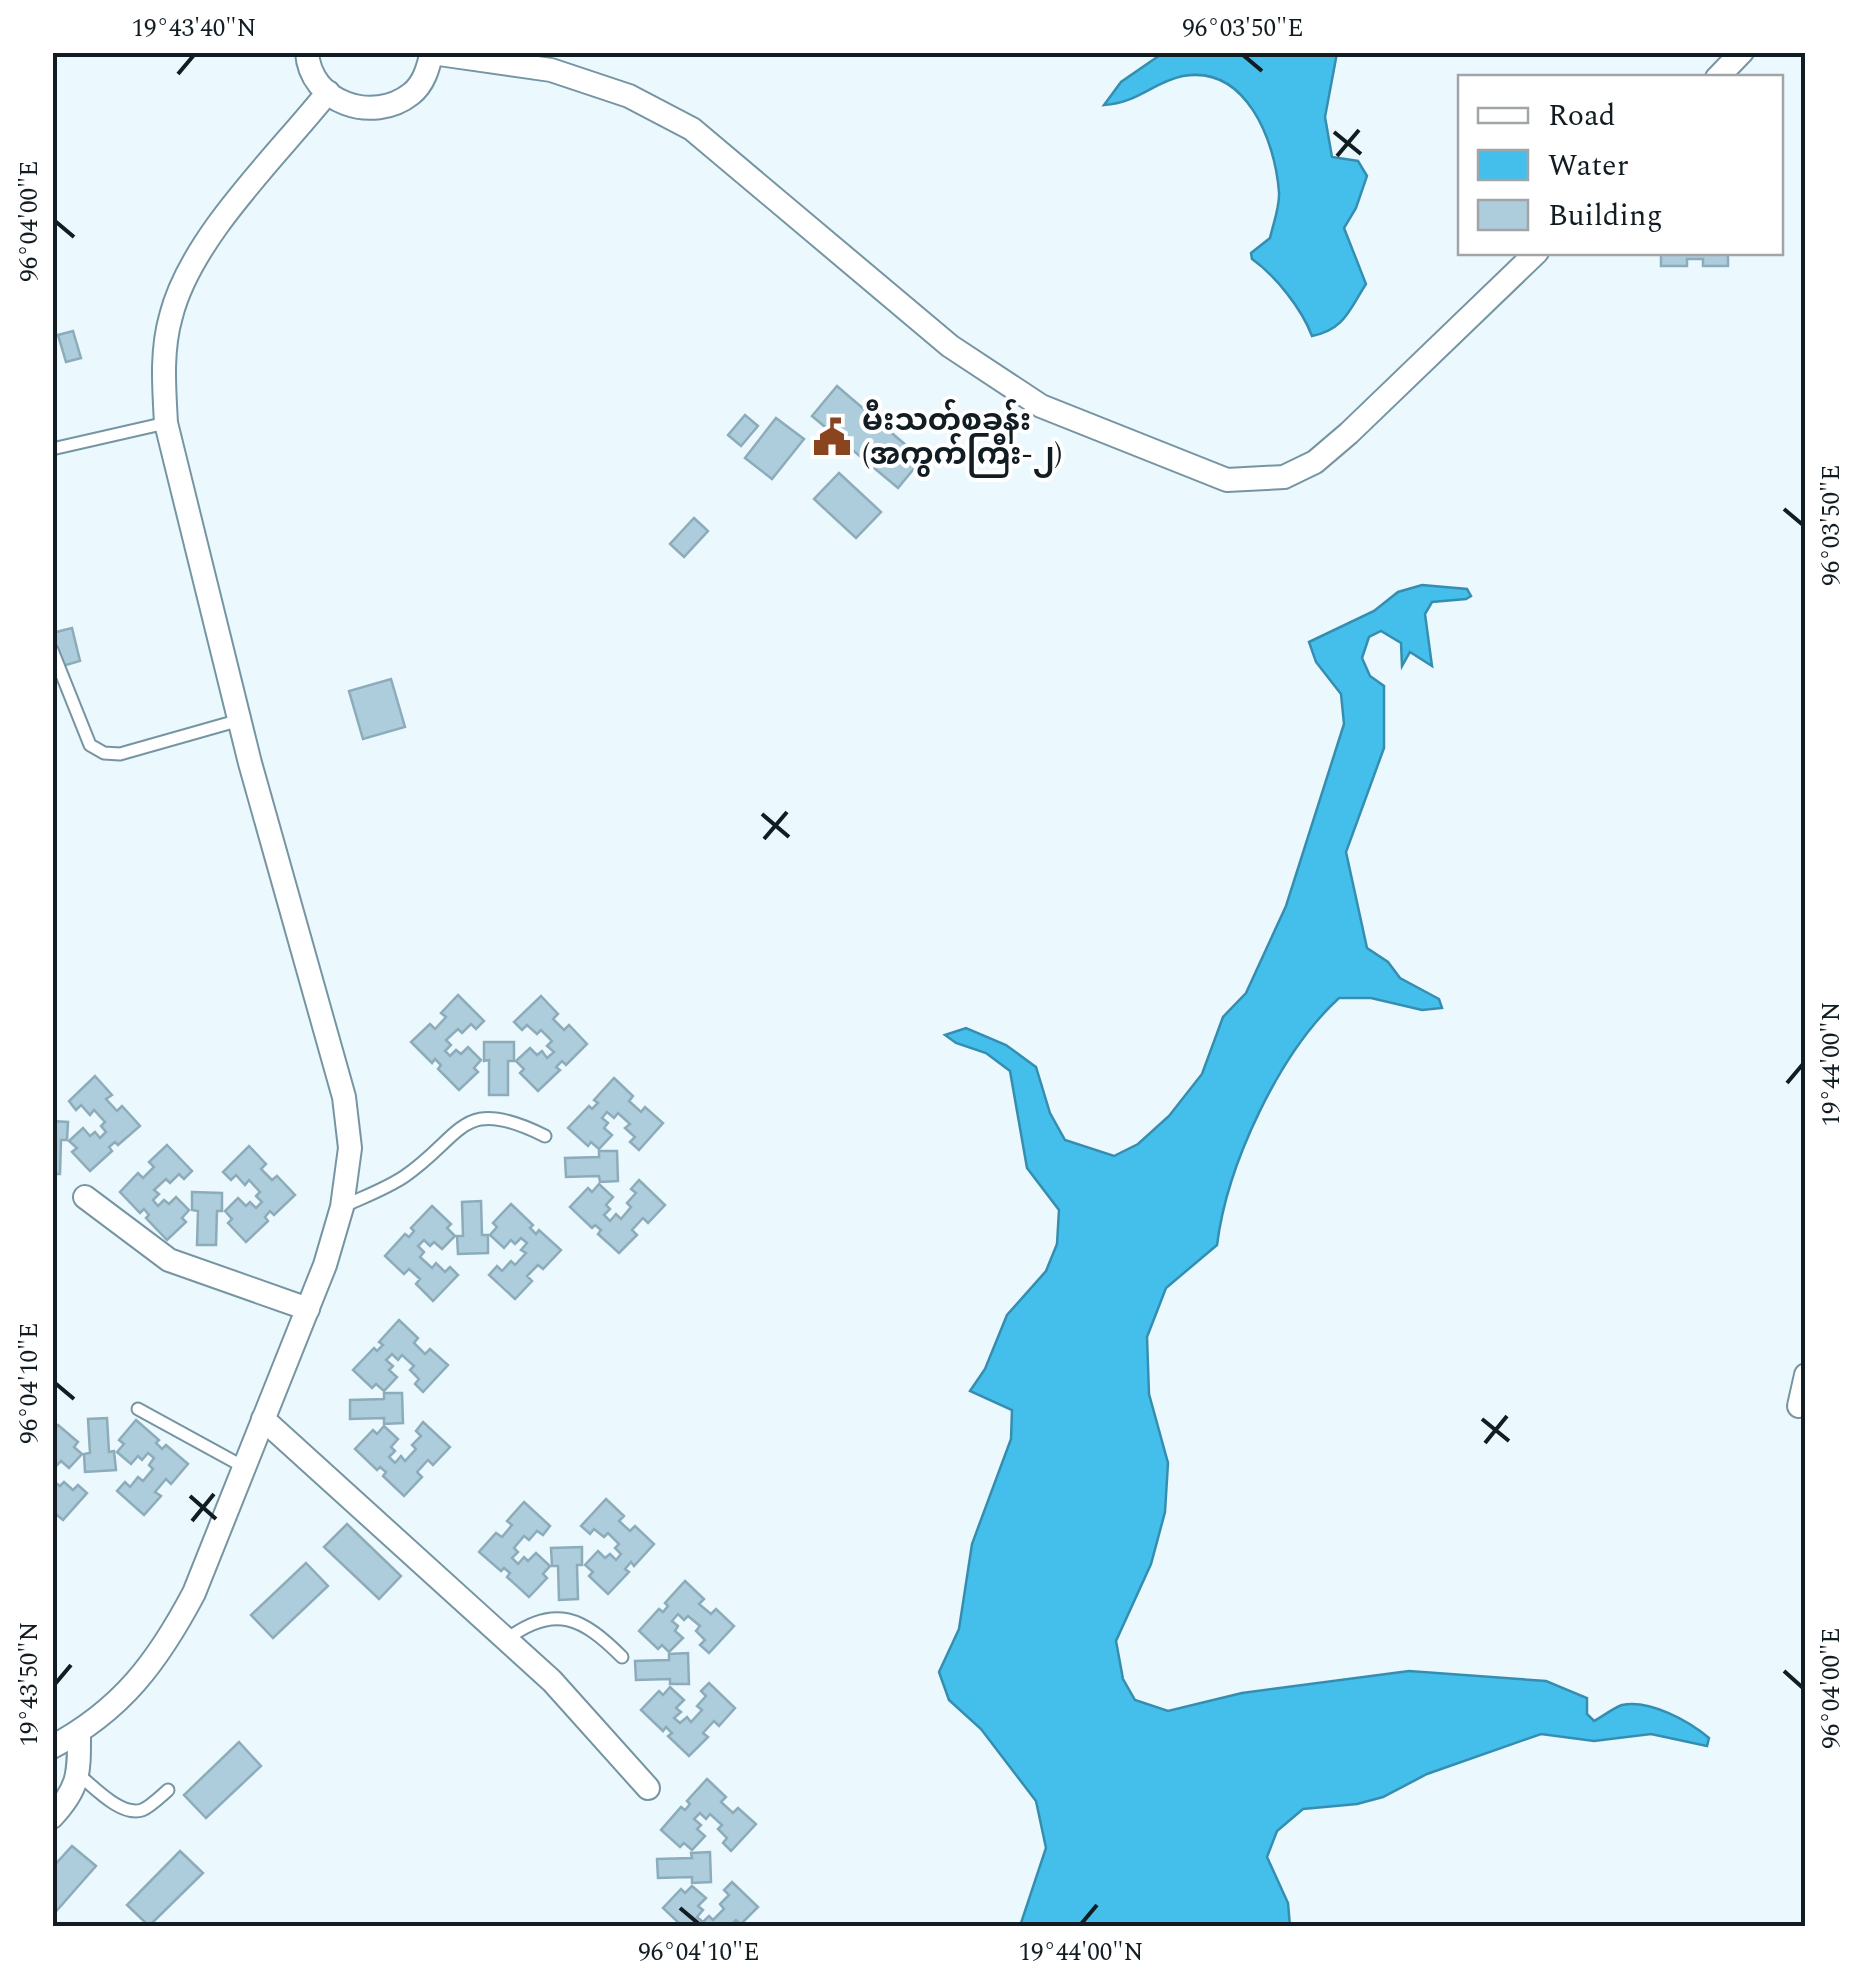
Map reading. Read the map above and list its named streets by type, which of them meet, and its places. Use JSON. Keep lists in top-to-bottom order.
{
  "places": {
    "public building": ["မီးသတ်စခန်း (အကွက်ကြီး-၂)"]
  },
  "legend": ["Road", "Water", "Building"],
  "coordinates": [
    "19°43'40\"N",
    "96°03'50\"E",
    "96°04'00\"E",
    "19°44'00\"N",
    "96°04'10\"E",
    "19°43'50\"N"
  ]
}
